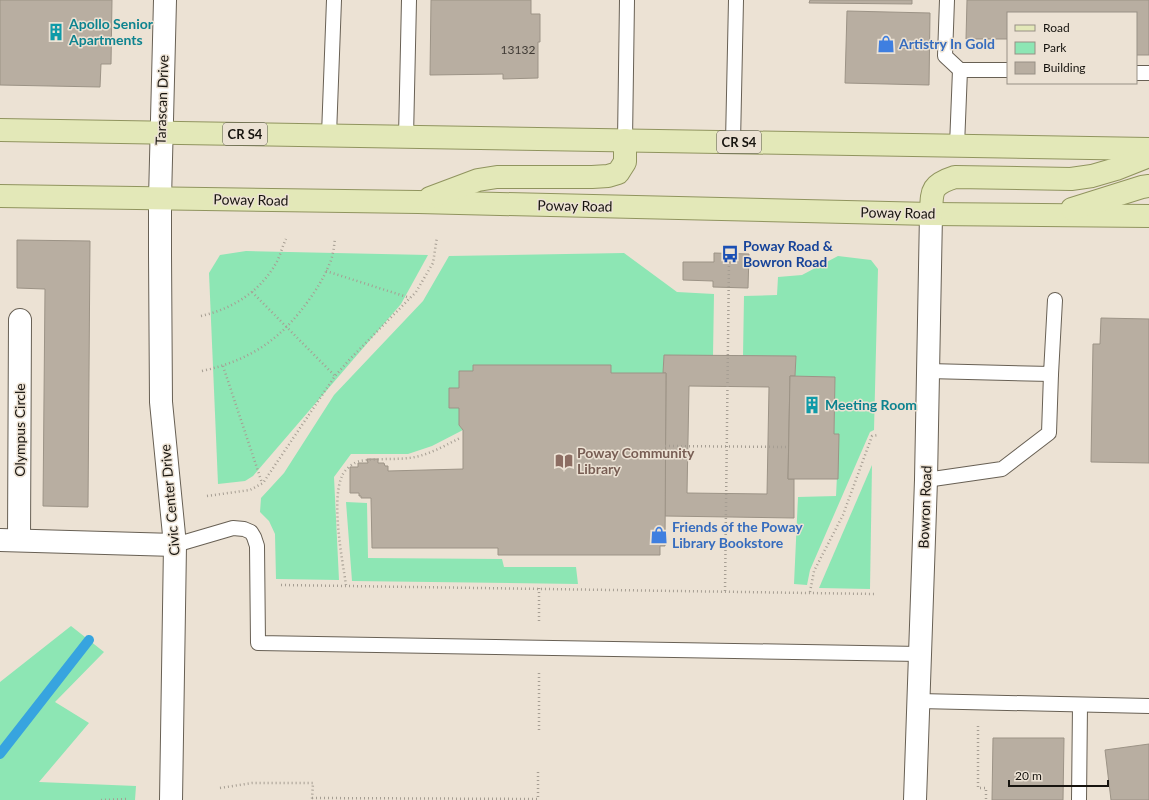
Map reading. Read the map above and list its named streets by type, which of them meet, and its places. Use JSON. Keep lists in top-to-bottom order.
{
  "streets": {
    "main road": ["CR S4", "Poway Road"],
    "street": [
      "Tarascan Drive",
      "Olympus Circle",
      "Civic Center Drive",
      "Bowron Road"
    ]
  },
  "crossings": [
    ["Tarascan Drive", "CR S4"],
    ["Tarascan Drive", "Poway Road"],
    ["Tarascan Drive", "Civic Center Drive"],
    ["Poway Road", "Civic Center Drive"],
    ["Poway Road", "Bowron Road"],
    ["Olympus Circle", "Civic Center Drive"]
  ],
  "places": {
    "building": ["Apollo Senior Apartments", "Meeting Room"],
    "shop": ["Artistry In Gold", "Friends of the Poway Library Bookstore"],
    "bus stop": ["Poway Road & Bowron Road"],
    "library": ["Poway Community Library"]
  },
  "house_numbers": ["13132"],
  "legend": ["Road", "Park", "Building"],
  "scale_bar": "20 m"
}
